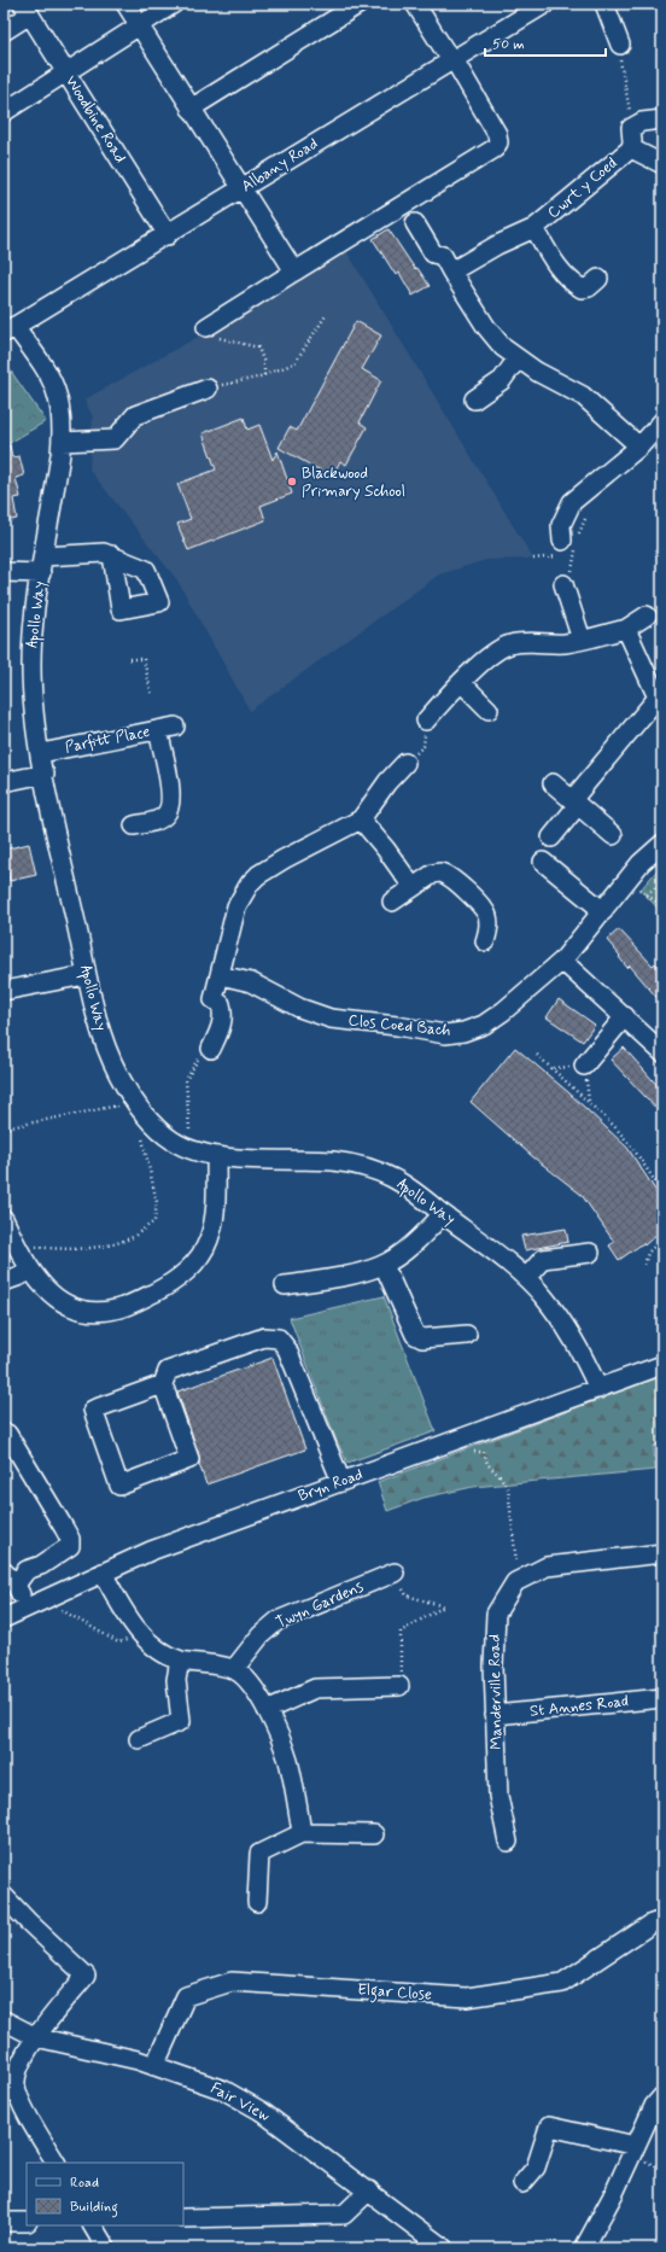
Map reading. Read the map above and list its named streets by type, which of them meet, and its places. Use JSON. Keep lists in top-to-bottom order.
{
  "streets": {
    "street": [
      "Woodbine Road",
      "Albany Road",
      "Cwrt y Coed",
      "Apollo Way",
      "Parfitt Place",
      "Clos Coed Bach",
      "Bryn Road",
      "Twyn Gardens",
      "Manderville Road",
      "St Annes Road",
      "Elgar Close",
      "Fair View"
    ]
  },
  "crossings": [
    ["Woodbine Road", "Albany Road"],
    ["Albany Road", "Apollo Way"],
    ["Apollo Way", "Parfitt Place"],
    ["Apollo Way", "Bryn Road"],
    ["Manderville Road", "St Annes Road"],
    ["Elgar Close", "Fair View"]
  ],
  "places": ["Blackwood Primary School"],
  "legend": ["Road", "Building"],
  "scale_bar": "50 m"
}
